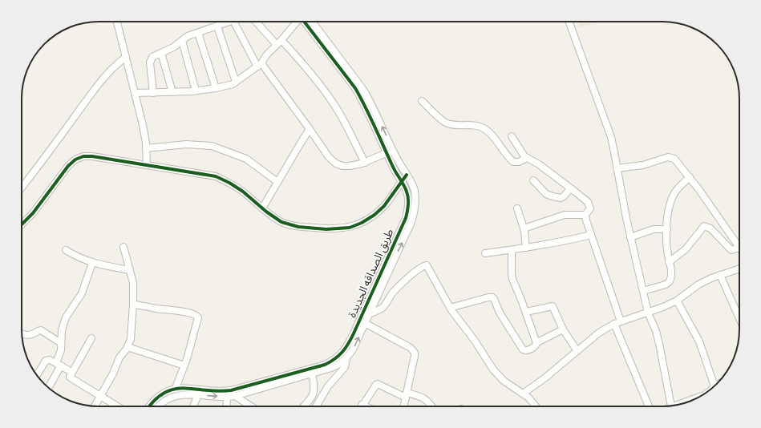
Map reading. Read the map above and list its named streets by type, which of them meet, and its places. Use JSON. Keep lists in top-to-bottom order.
{
  "streets": {
    "street": ["طريق الصداقه الجديدة"]
  }
}
